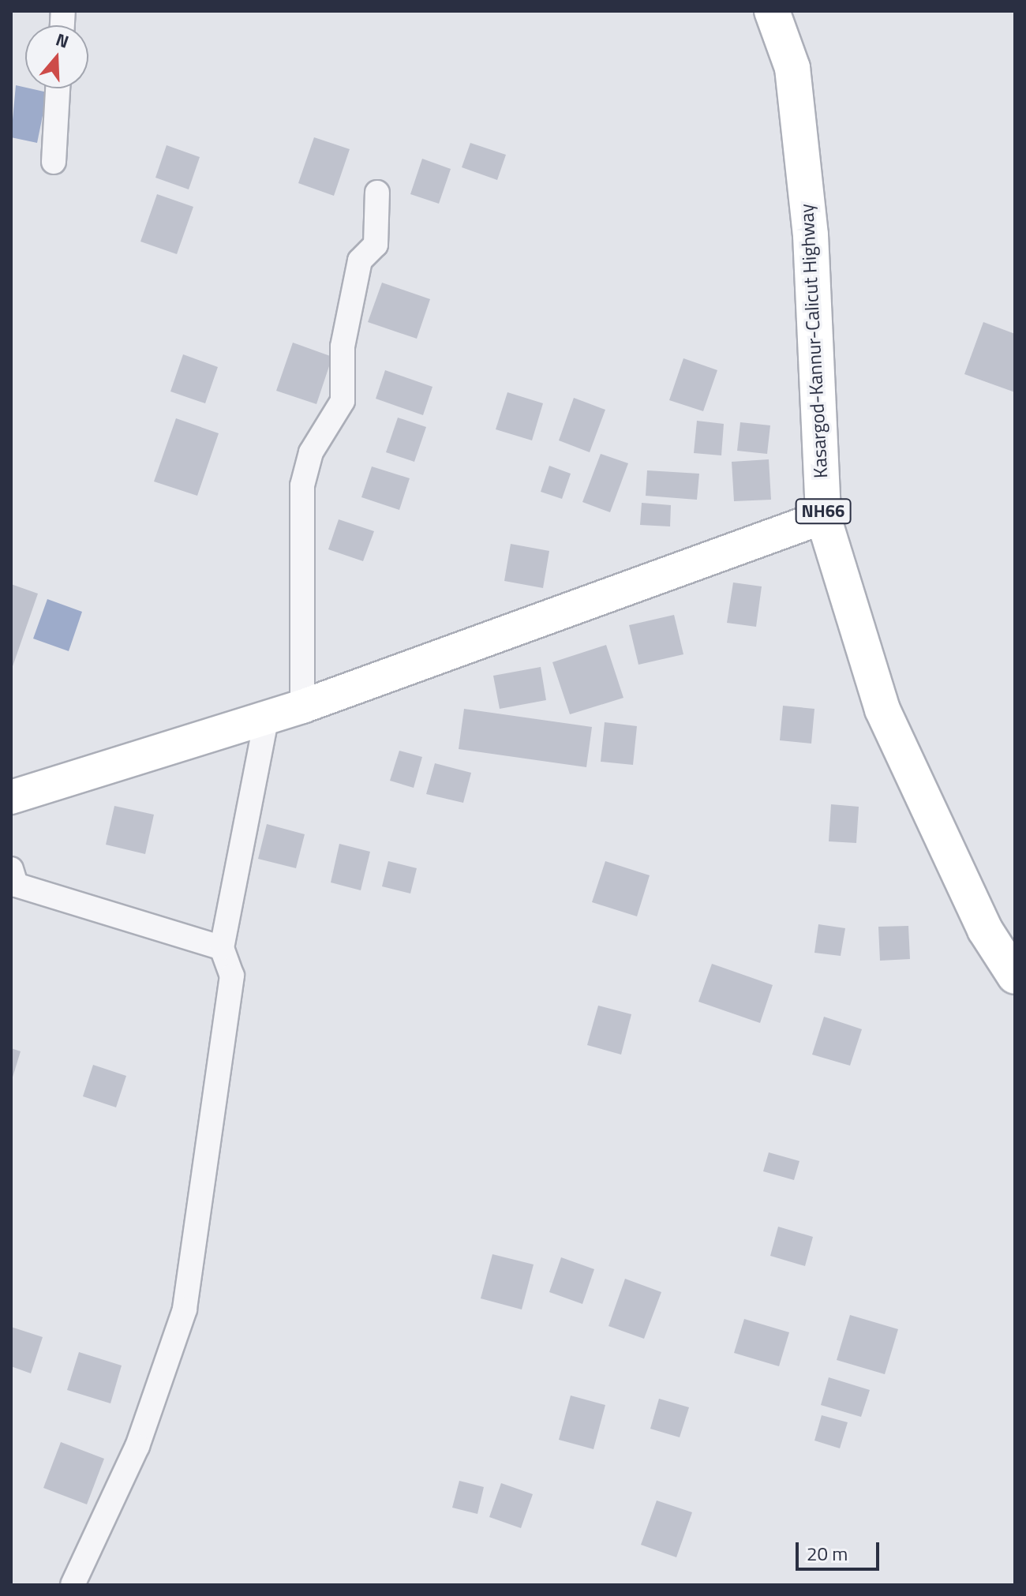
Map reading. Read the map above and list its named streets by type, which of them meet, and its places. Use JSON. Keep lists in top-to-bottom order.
{
  "streets": {
    "highway": ["Kasargod-Kannur-Calicut Highway", "NH66"]
  },
  "scale_bar": "20 m",
  "north": "top"
}
